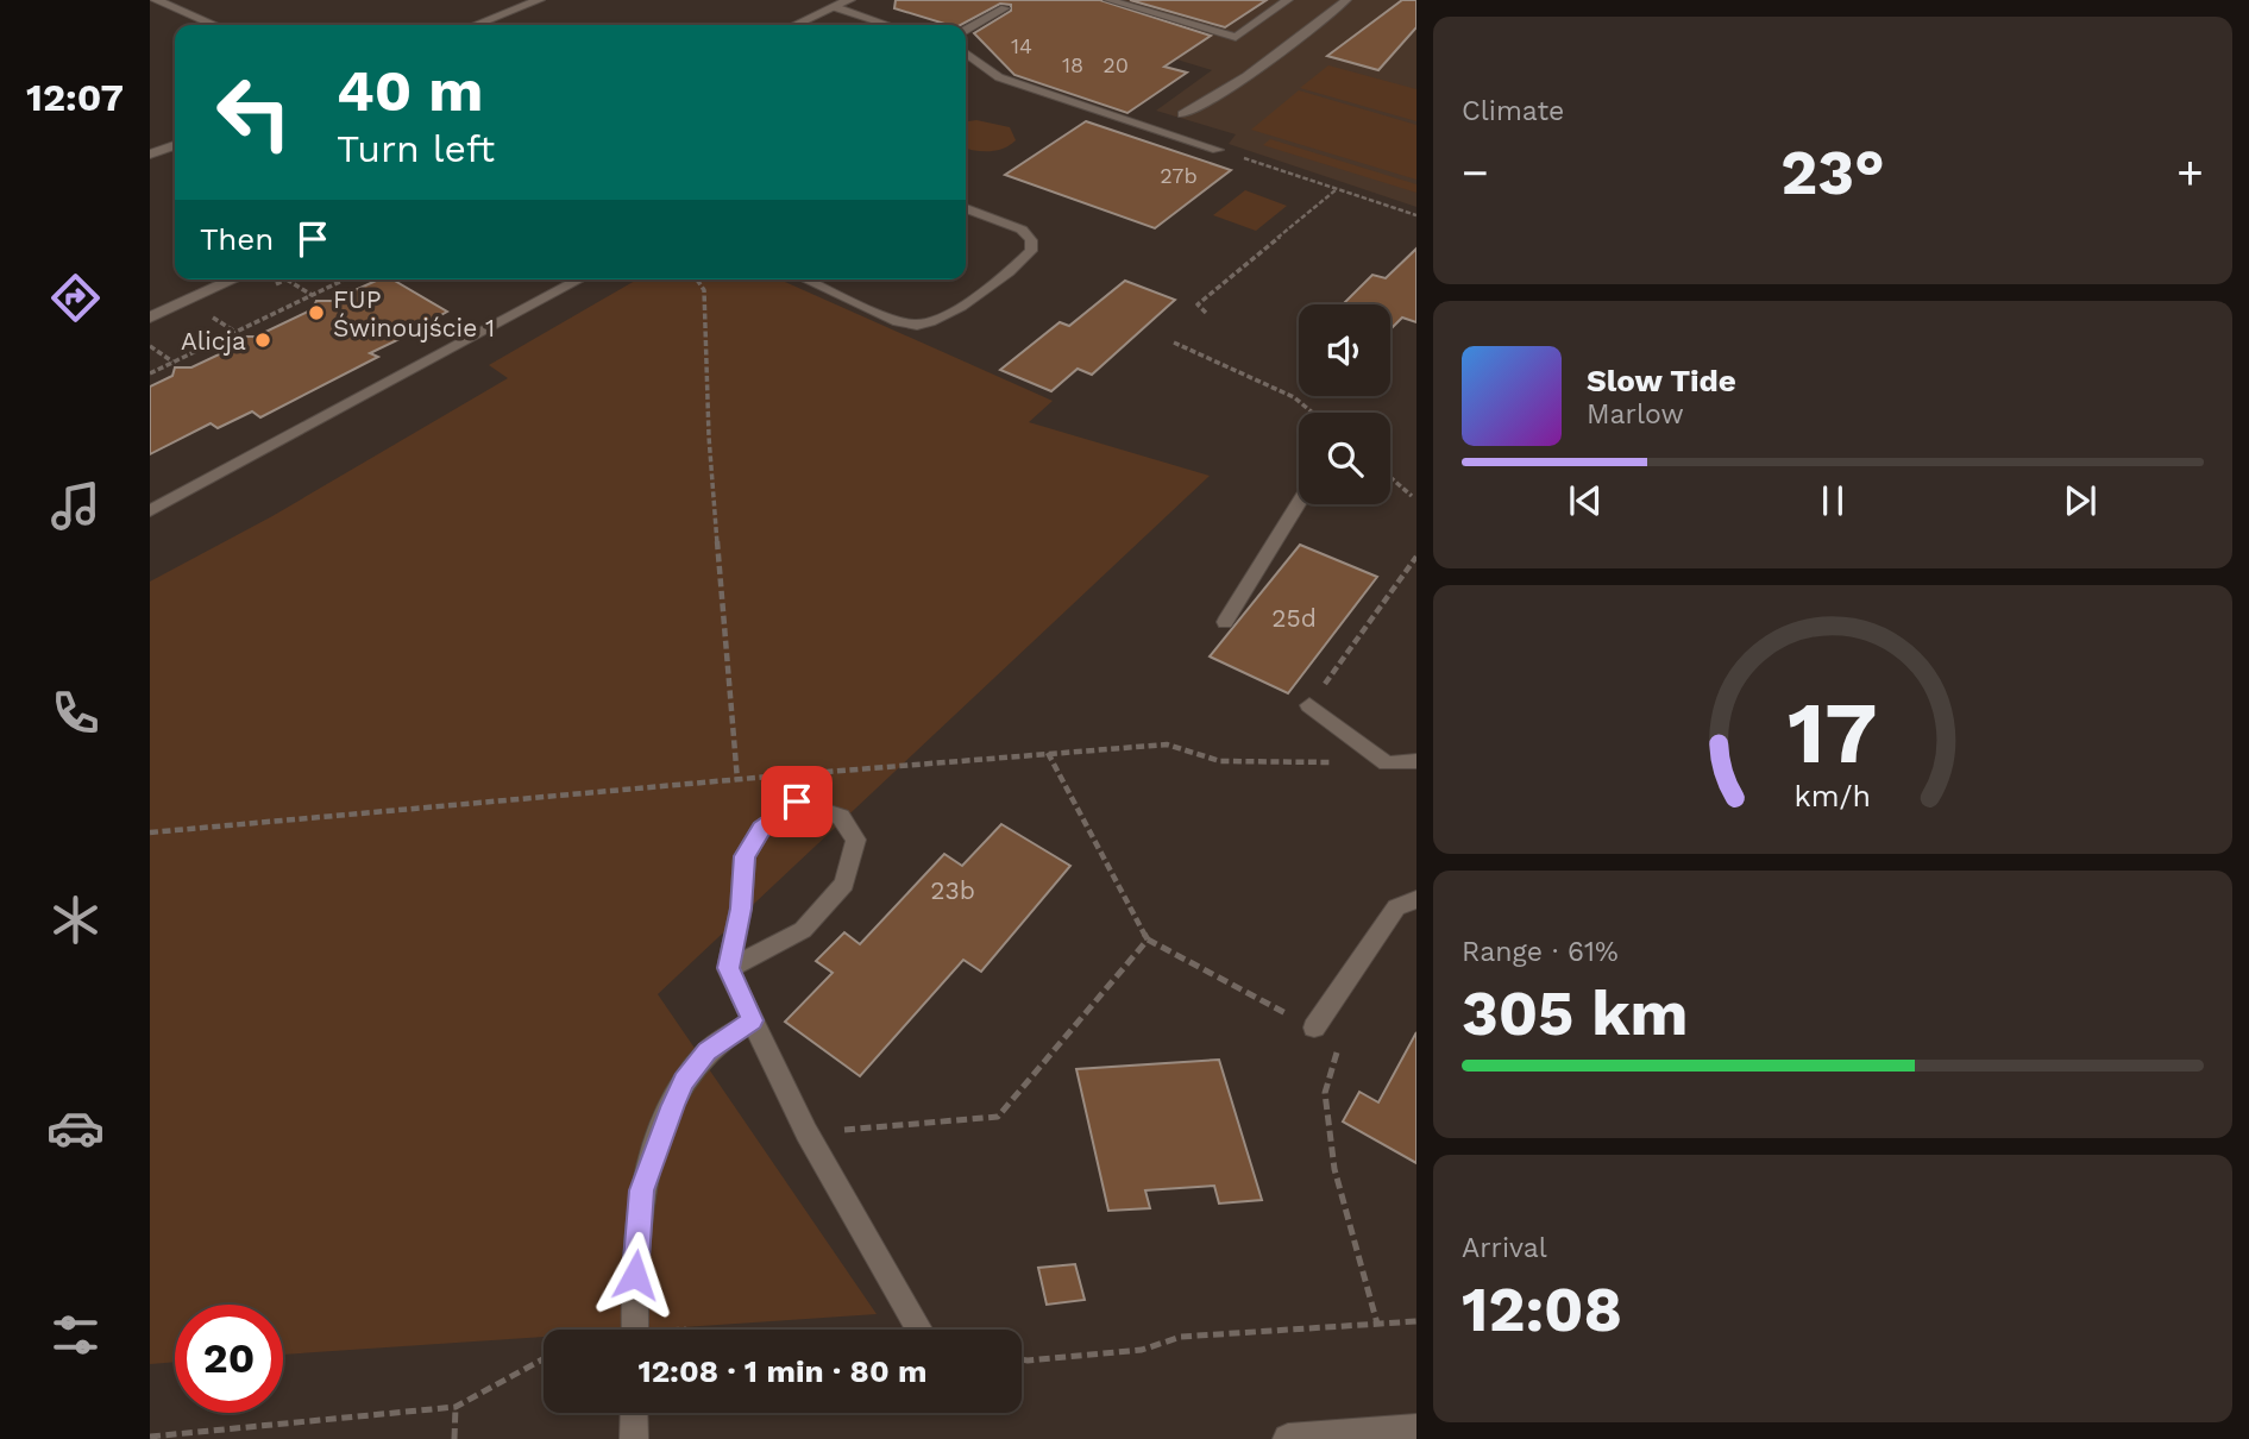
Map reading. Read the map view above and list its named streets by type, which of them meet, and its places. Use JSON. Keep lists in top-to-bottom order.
{
  "places": ["FUP Świnoujście 1", "Alicja"],
  "house_numbers": [
    "14",
    "18",
    "20",
    "27b",
    "25d",
    "23b"
  ],
  "page": {
    "tabs": "12:07",
    "tile": [
      "Climate",
      ["Range · 61%", "305 km"],
      ["Arrival", "12:08"]
    ],
    "turn": ["40 m", "Turn left"],
    "heat": ["−", "23°", "+"],
    "then": "Then",
    "song": ["Slow Tide", "Marlow"],
    "limit": "20",
    "trip": "12:08 · 1 min · 80 m",
    "gauge": ["17", "km/h"]
  }
}
